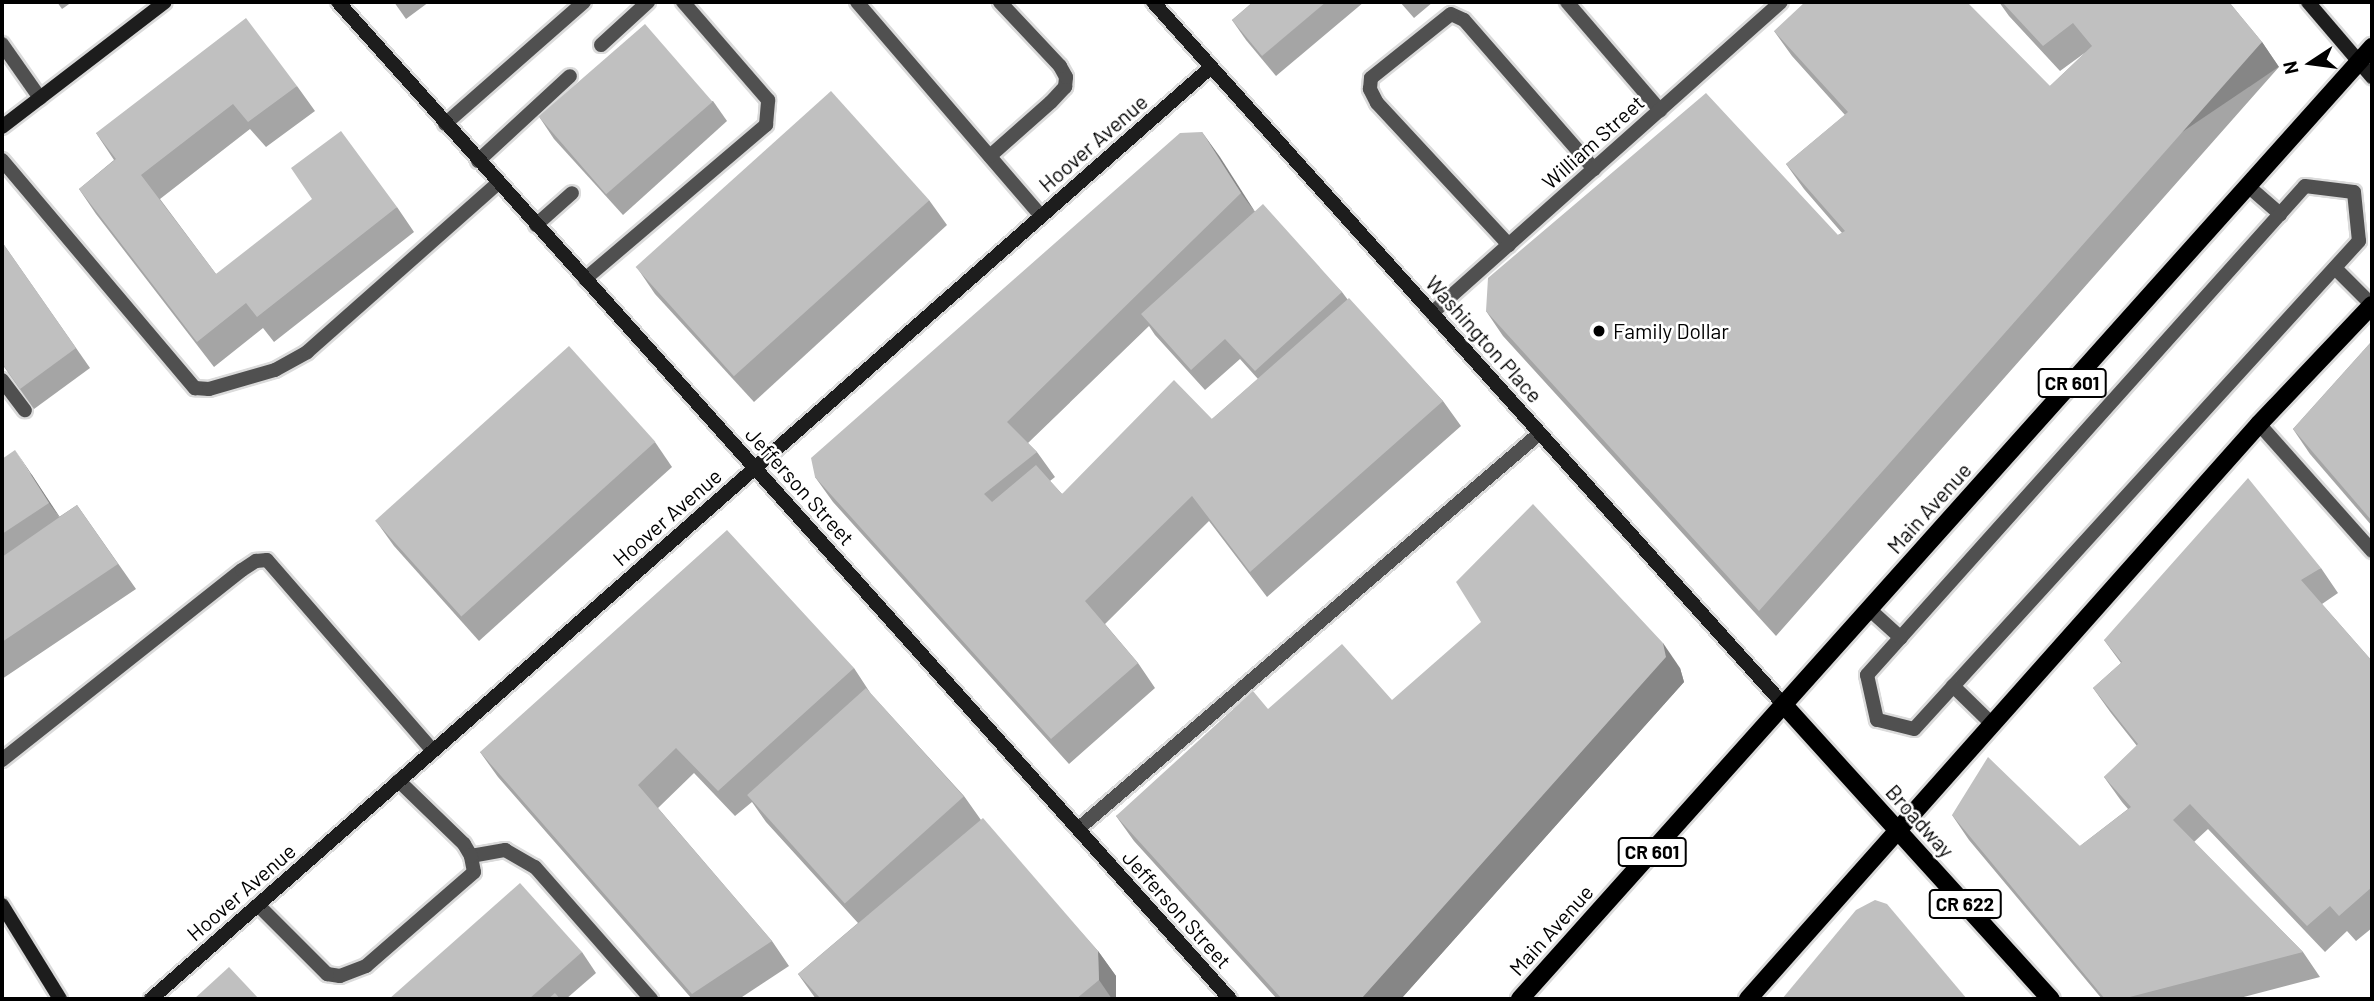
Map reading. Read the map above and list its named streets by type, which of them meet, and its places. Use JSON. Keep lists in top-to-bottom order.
{
  "streets": {
    "main road": [
      "Hoover Avenue",
      "Washington Place",
      "CR 601",
      "Jefferson Street",
      "Main Avenue",
      "Broadway",
      "CR 622"
    ],
    "street": ["William Street"]
  },
  "crossings": [
    ["William Street", "Washington Place"],
    ["Hoover Avenue", "Washington Place"],
    ["Hoover Avenue", "Jefferson Street"],
    ["Washington Place", "Main Avenue"],
    ["Washington Place", "Broadway"],
    ["Main Avenue", "Broadway"]
  ],
  "places": ["Family Dollar"],
  "north": "left"
}
